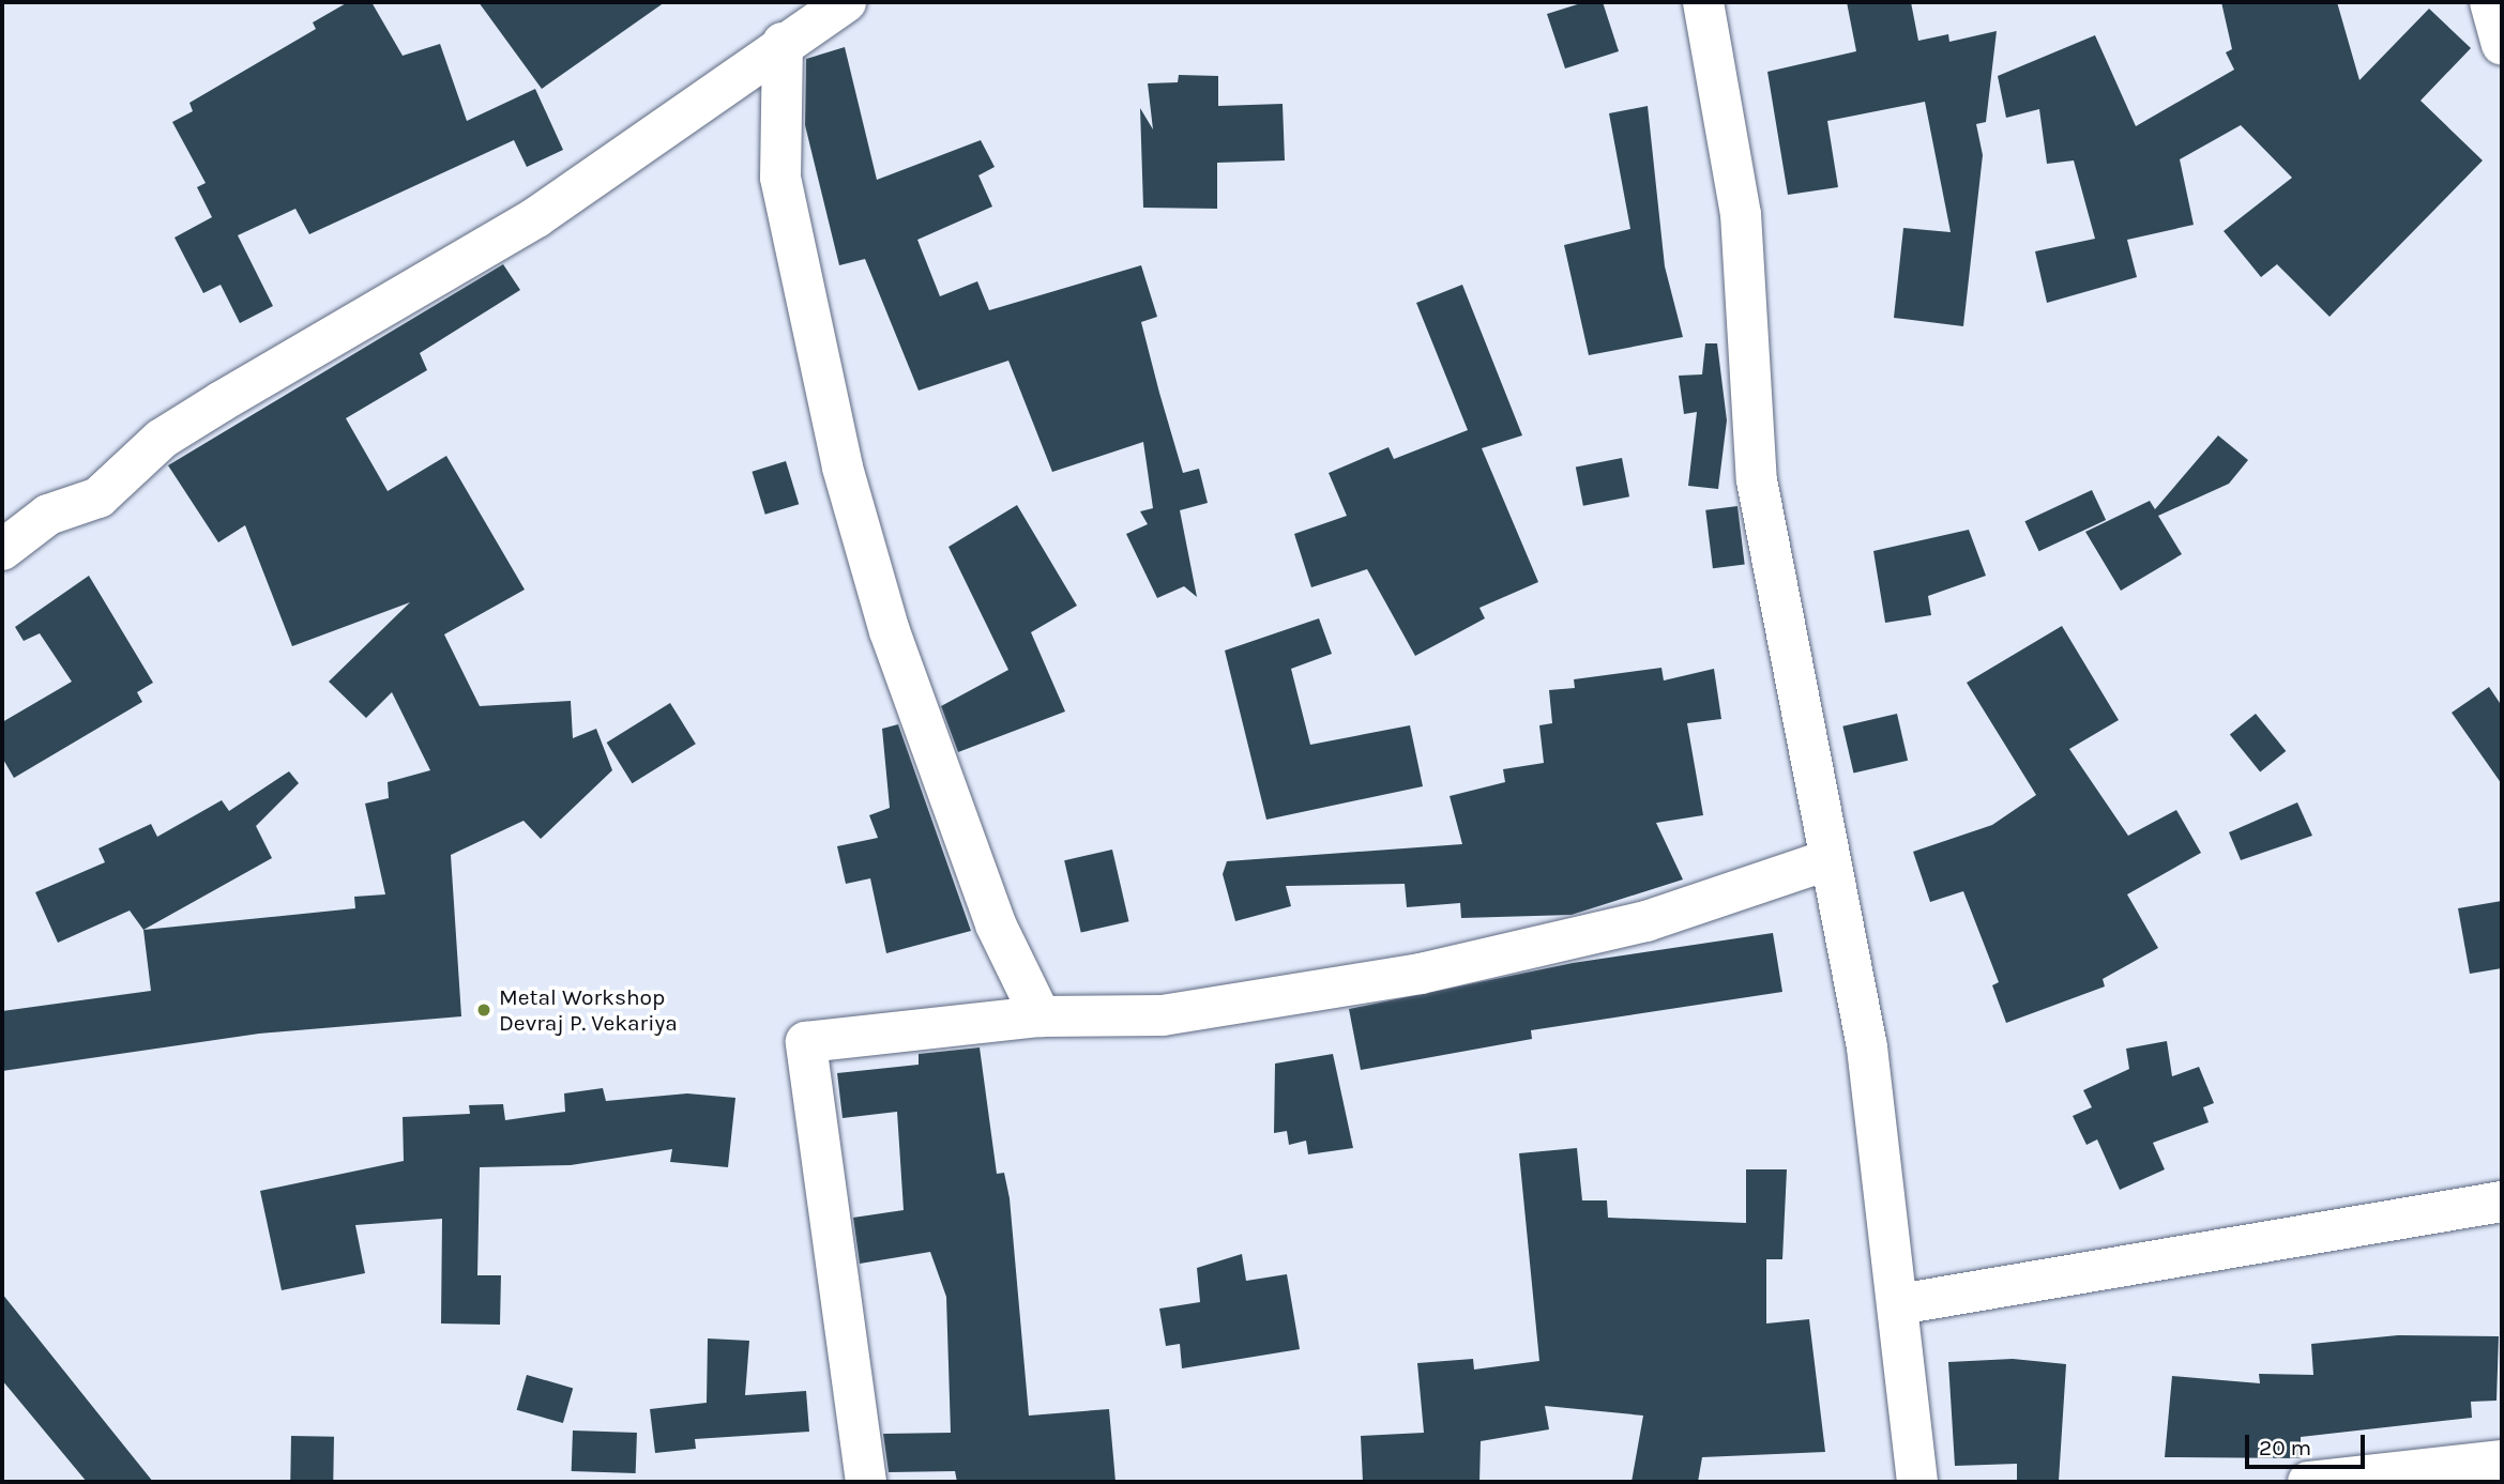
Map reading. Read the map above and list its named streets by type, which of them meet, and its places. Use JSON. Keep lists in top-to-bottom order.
{
  "places": ["Metal Workshop Devraj P. Vekariya"],
  "scale_bar": "20 m"
}
